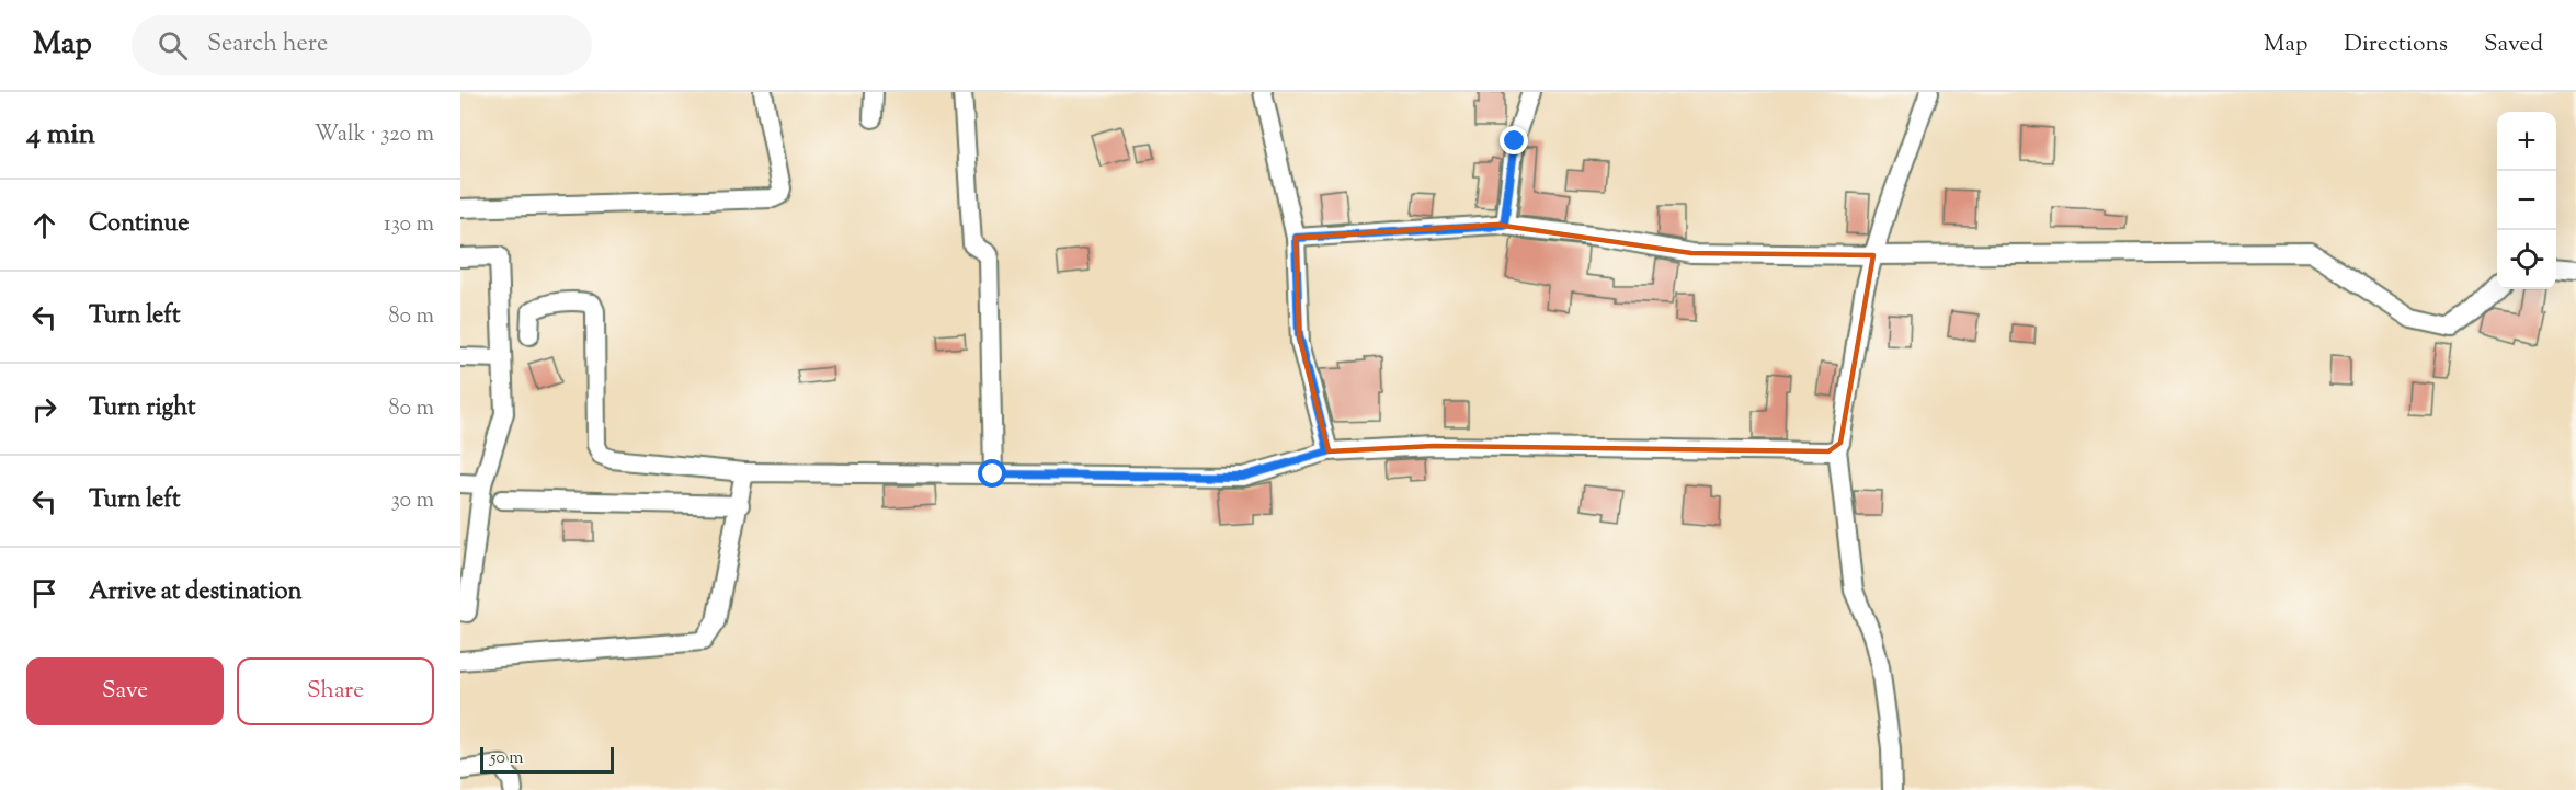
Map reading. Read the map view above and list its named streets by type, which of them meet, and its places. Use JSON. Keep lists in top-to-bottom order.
{
  "scale_bar": "50 m",
  "page": {
    "header": "Map",
    "search": "Search here",
    "nav": ["Map", "Directions", "Saved"],
    "heading": ["4 min", "Walk · 320 m"],
    "map_buttons": ["+", "−"],
    "list": [
      ["Continue", "130 m"],
      ["Turn left", "80 m"],
      ["Turn right", "80 m"],
      ["Turn left", "30 m"],
      "Arrive at destination"
    ],
    "buttons": ["Save", "Share"],
    "scale": "50 m"
  }
}
